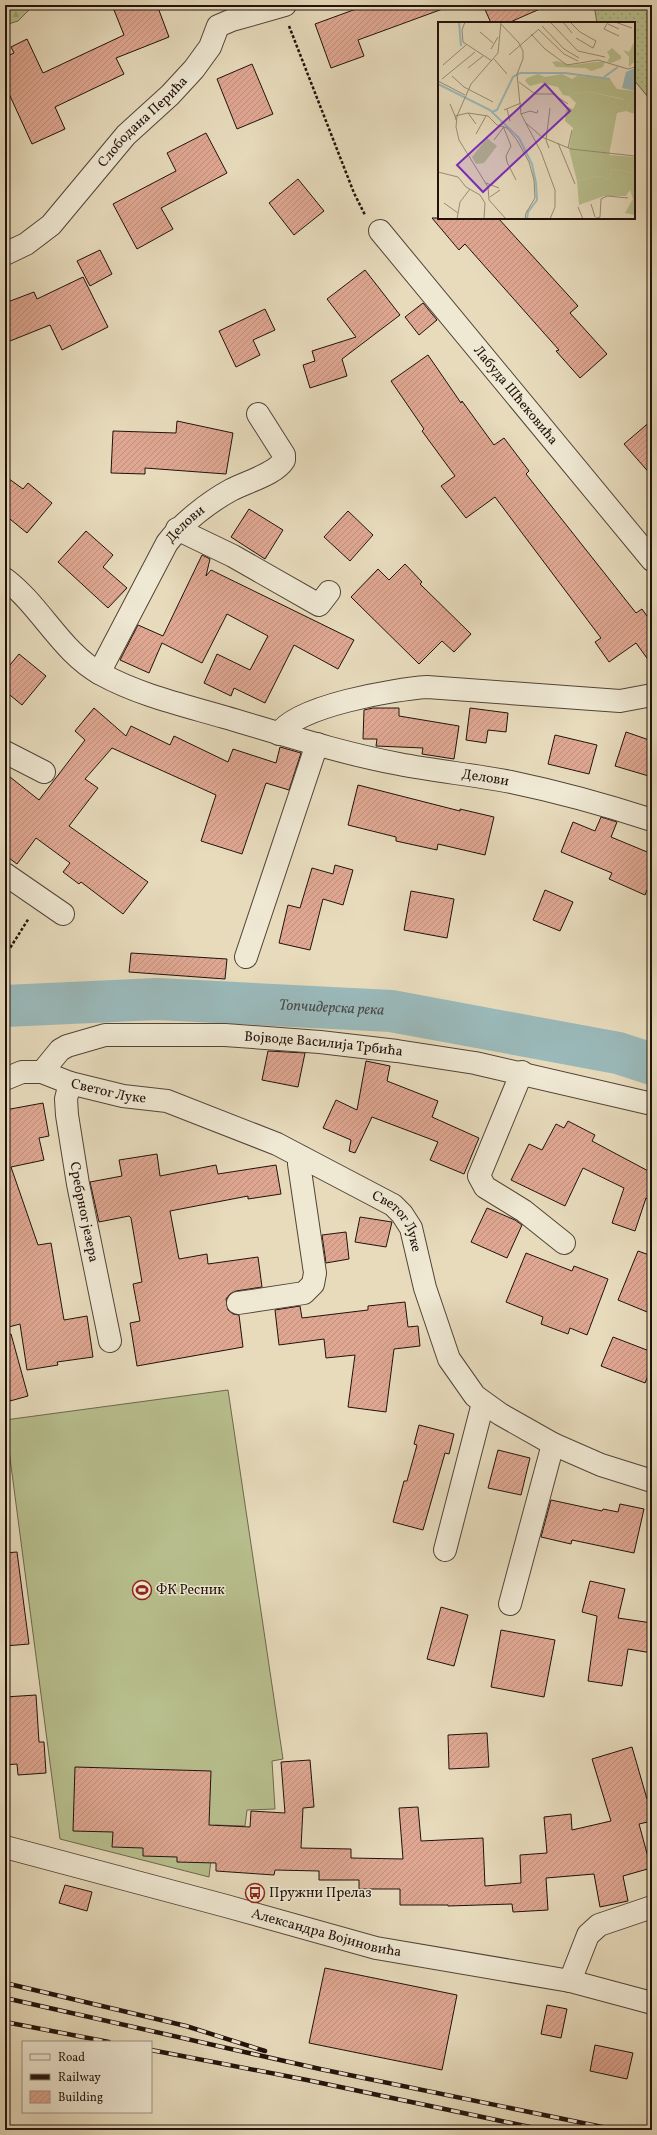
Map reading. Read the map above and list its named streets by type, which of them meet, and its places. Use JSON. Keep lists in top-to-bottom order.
{
  "streets": {
    "street": [
      "Слободана Перића",
      "Лабуда Шћековића",
      "Делови",
      "Војводе Василија Трбића",
      "Светог Луке",
      "Сребрног језера",
      "Александра Војиновића"
    ]
  },
  "crossings": [
    ["Војводе Василија Трбића", "Светог Луке"],
    ["Светог Луке", "Сребрног језера"]
  ],
  "water": ["Топчидерска река"],
  "places": {
    "sports": ["ФК Ресник"],
    "bus stop": ["Пружни Прелаз"]
  },
  "legend": ["Road", "Railway", "Building"]
}
